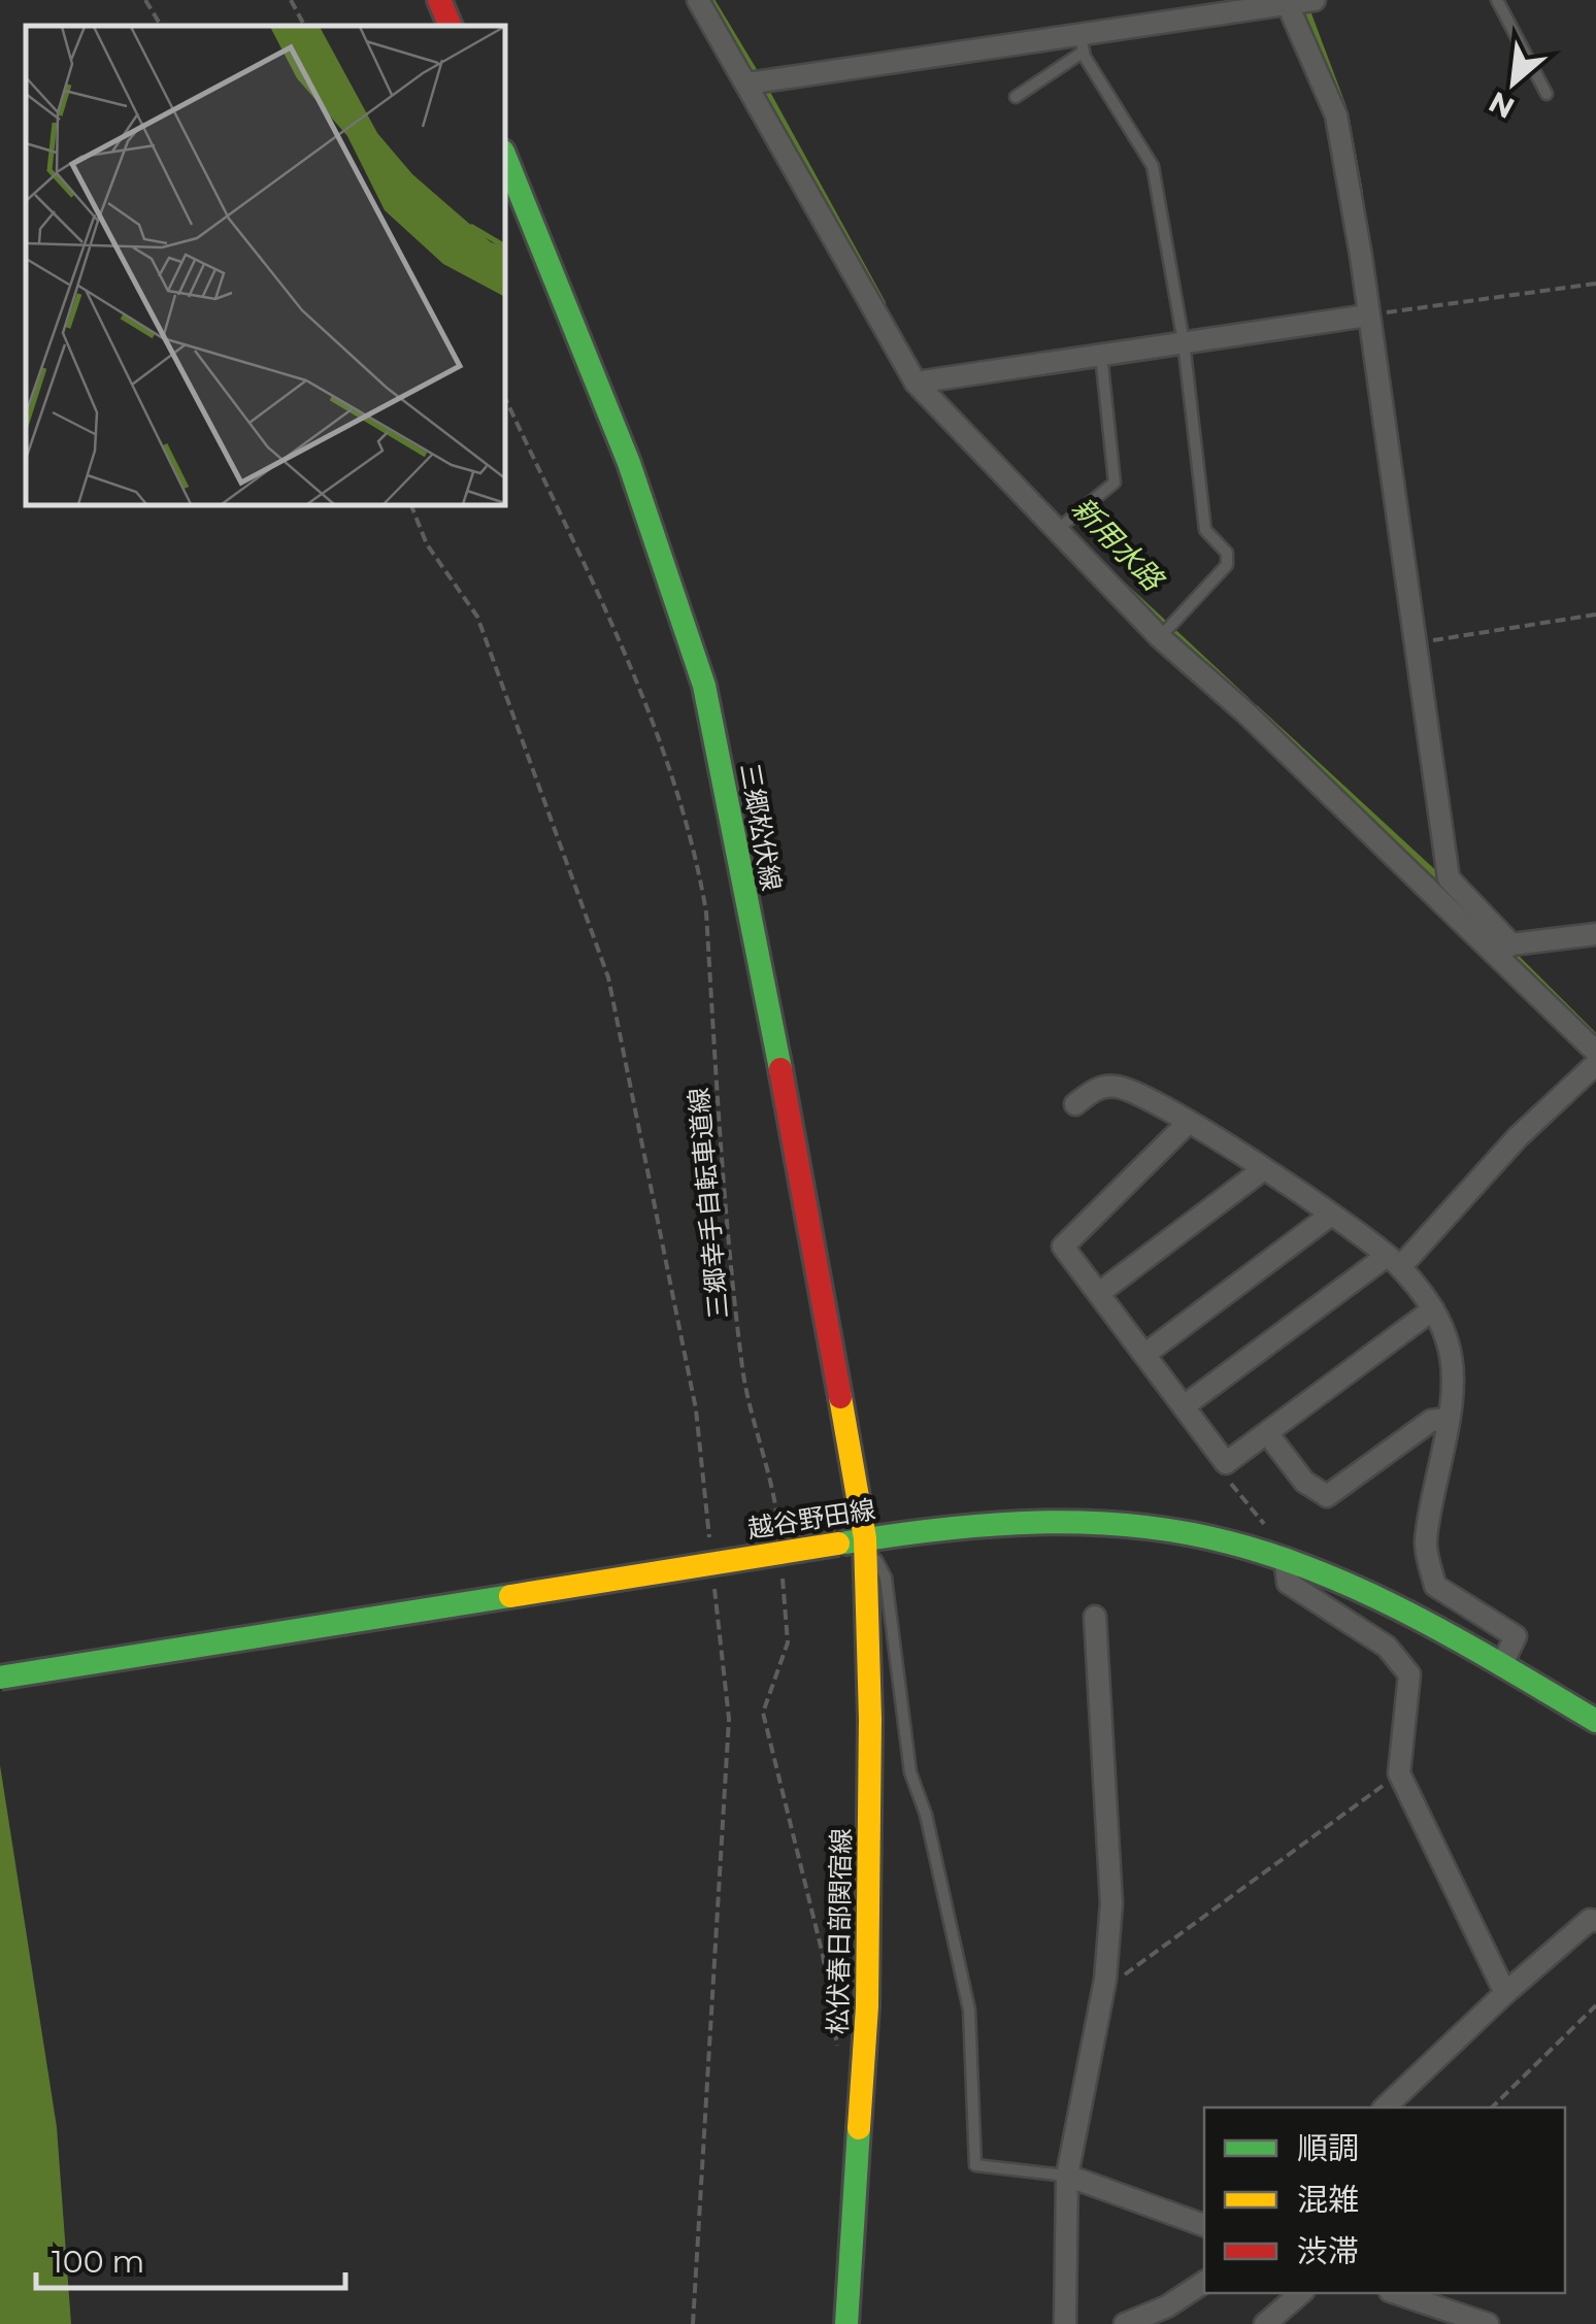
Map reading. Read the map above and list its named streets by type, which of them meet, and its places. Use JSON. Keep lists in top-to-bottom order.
{
  "streets": {
    "main road": ["三郷松伏線", "越谷野田線", "松伏春日部関宿線"],
    "path": ["三郷幸手自転車道線"]
  },
  "crossings": [
    ["三郷松伏線", "越谷野田線"],
    ["三郷松伏線", "松伏春日部関宿線"],
    ["越谷野田線", "松伏春日部関宿線"]
  ],
  "water": ["新用水路"],
  "legend": ["順調", "混雑", "渋滞"],
  "scale_bar": "100 m",
  "north": "bottom left"
}
